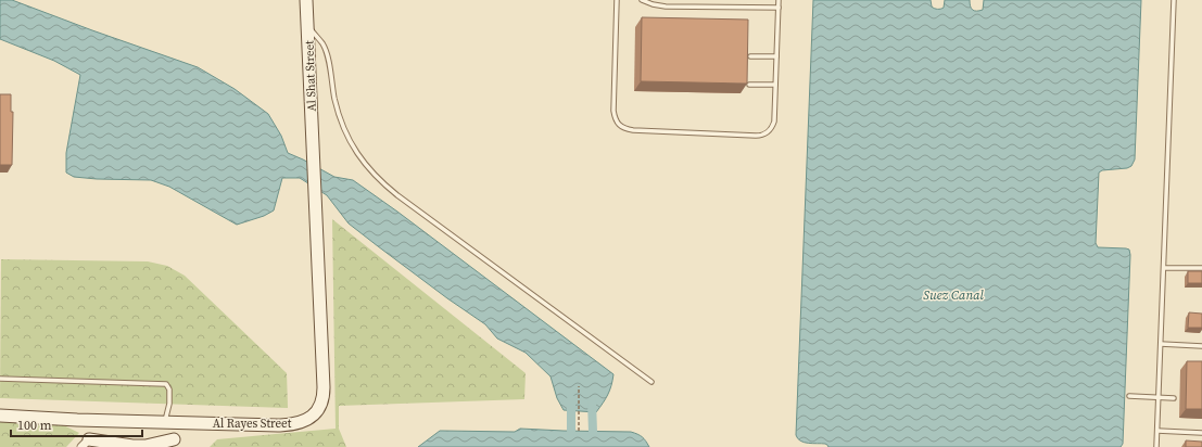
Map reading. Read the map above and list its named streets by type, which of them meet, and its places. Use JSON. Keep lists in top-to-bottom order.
{
  "streets": {
    "street": ["Al Shat Street", "Al Rayes Street"]
  },
  "crossings": [
    ["Al Shat Street", "Al Rayes Street"]
  ],
  "water": ["Suez Canal"],
  "scale_bar": "100 m"
}
